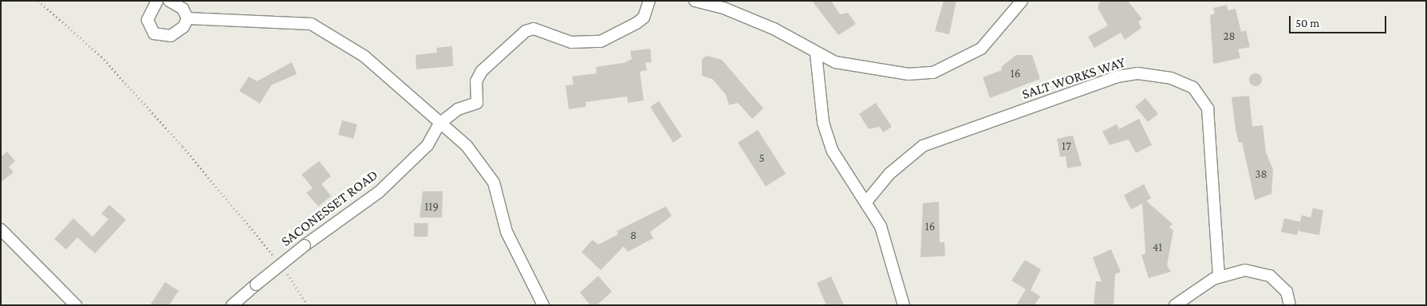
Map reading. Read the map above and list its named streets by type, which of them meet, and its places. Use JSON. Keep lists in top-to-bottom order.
{
  "streets": {
    "street": ["SALT WORKS WAY", "SACONESSET ROAD"]
  },
  "house_numbers": [
    "28",
    "16",
    "17",
    "5",
    "38",
    "119",
    "16",
    "8",
    "41"
  ],
  "scale_bar": "50 m"
}
